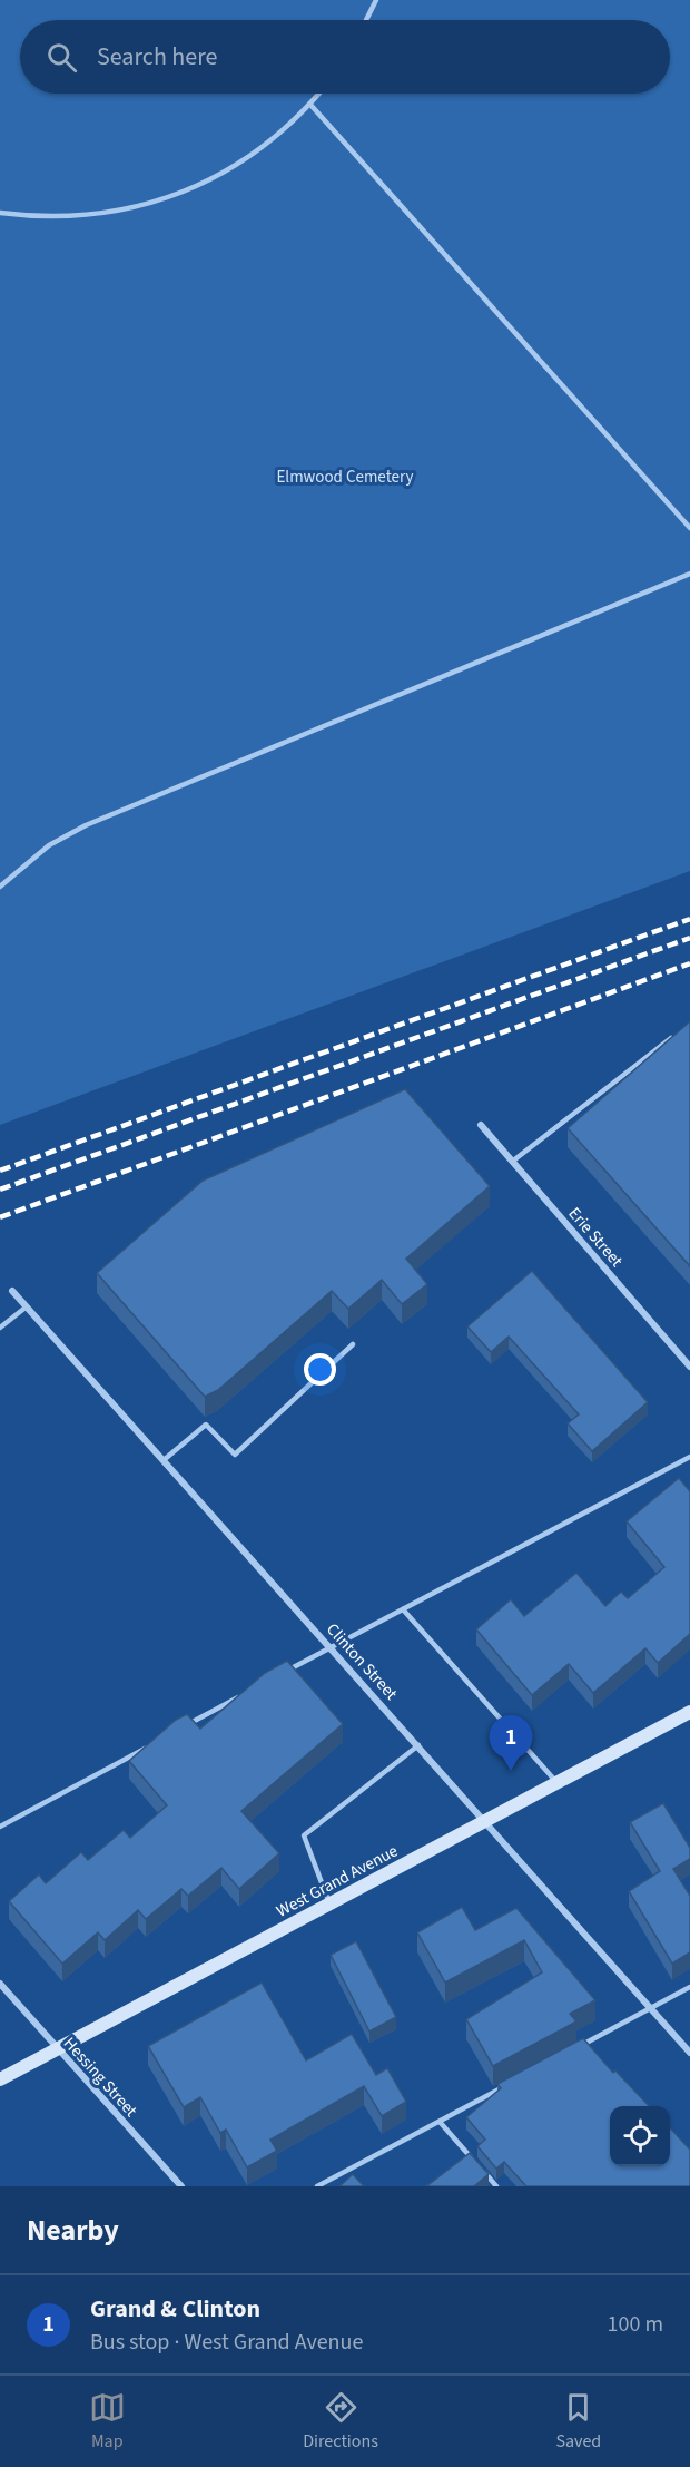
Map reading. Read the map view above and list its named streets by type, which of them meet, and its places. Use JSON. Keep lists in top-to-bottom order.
{
  "streets": {
    "main road": ["West Grand Avenue"],
    "street": ["Erie Street", "Clinton Street", "Hessing Street"]
  },
  "crossings": [
    ["Clinton Street", "West Grand Avenue"],
    ["West Grand Avenue", "Hessing Street"]
  ],
  "parks": ["Elmwood Cemetery"],
  "page": {
    "search": "Search here",
    "pins": "1",
    "heading": "Nearby",
    "list": [
      {
        "mark": "1",
        "name": "Grand & Clinton",
        "note": "Bus stop · West Grand Avenue",
        "value": "100 m"
      }
    ],
    "nav": ["Map", "Directions", "Saved"]
  }
}
